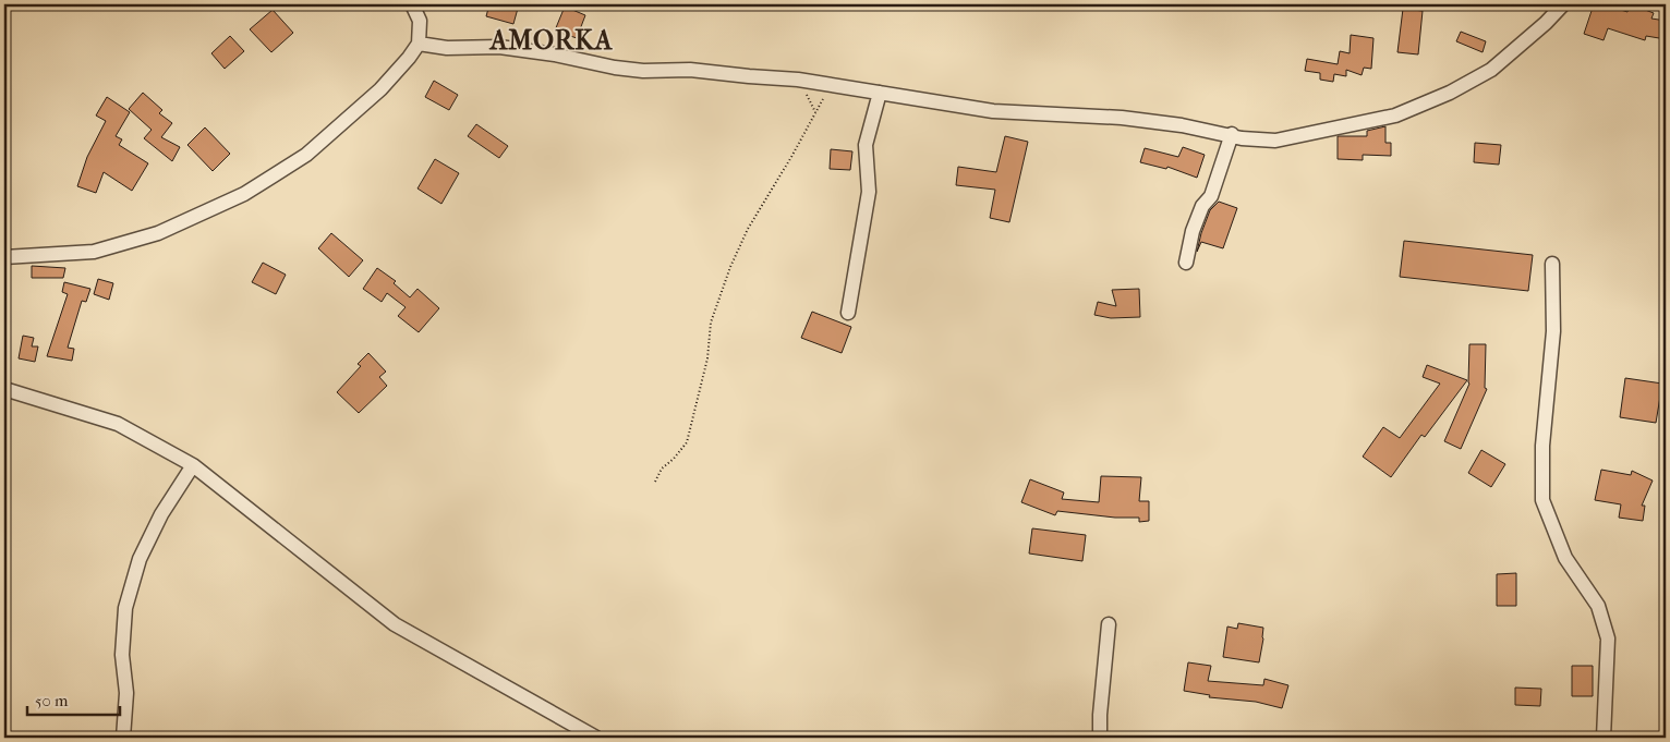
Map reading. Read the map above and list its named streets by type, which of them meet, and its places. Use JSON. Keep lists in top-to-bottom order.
{
  "districts": ["AMORKA"],
  "scale_bar": "50 m"
}
